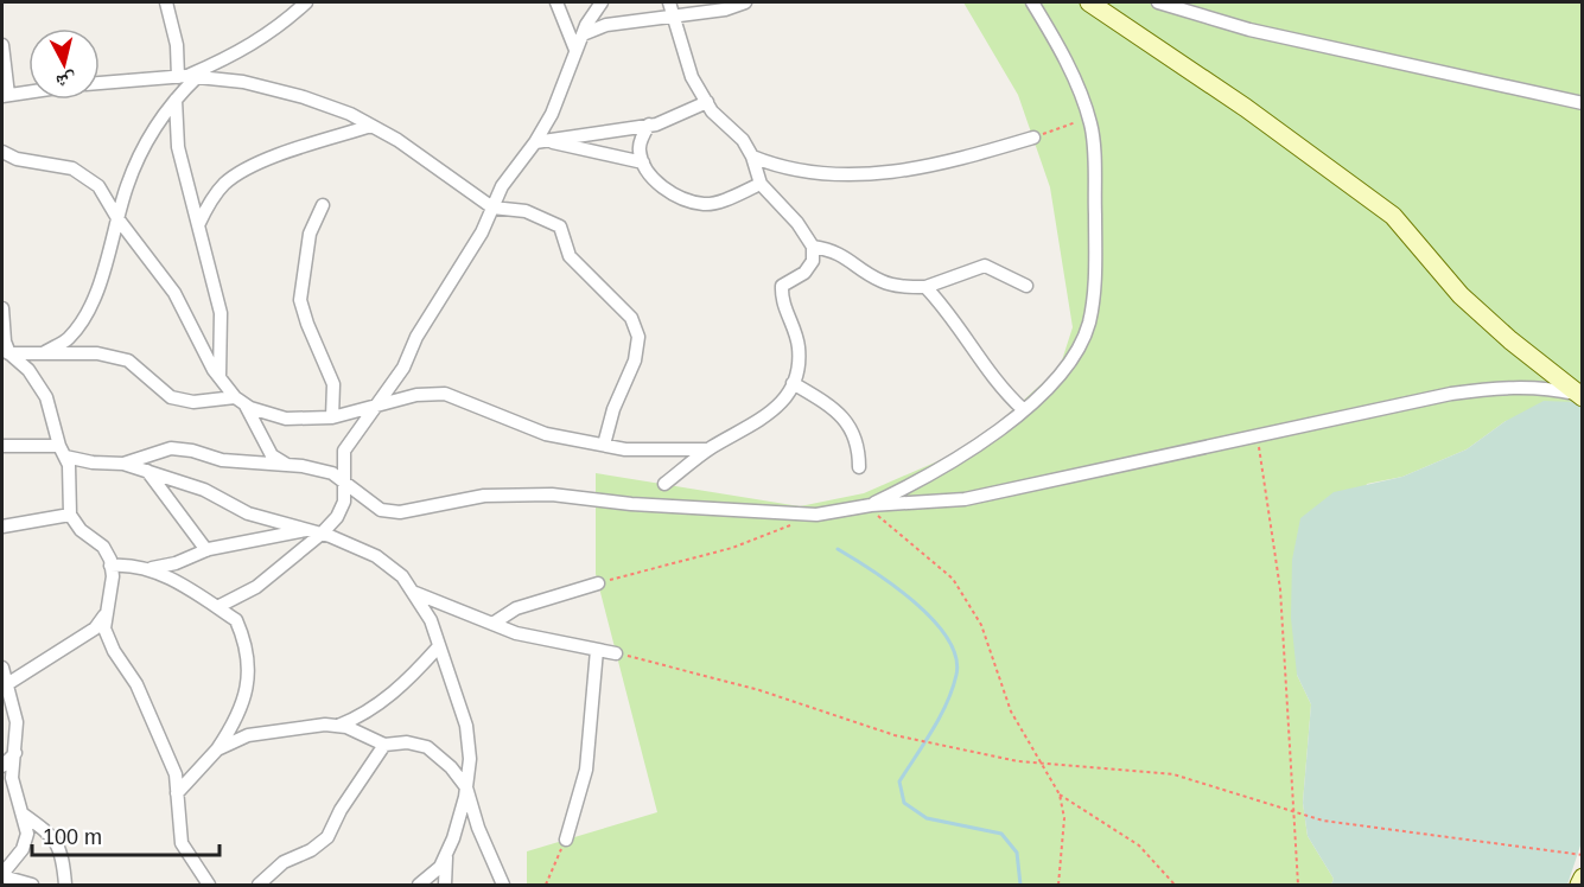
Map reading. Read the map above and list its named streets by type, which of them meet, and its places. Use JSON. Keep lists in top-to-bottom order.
{
  "scale_bar": "100 m",
  "north": "bottom"
}
